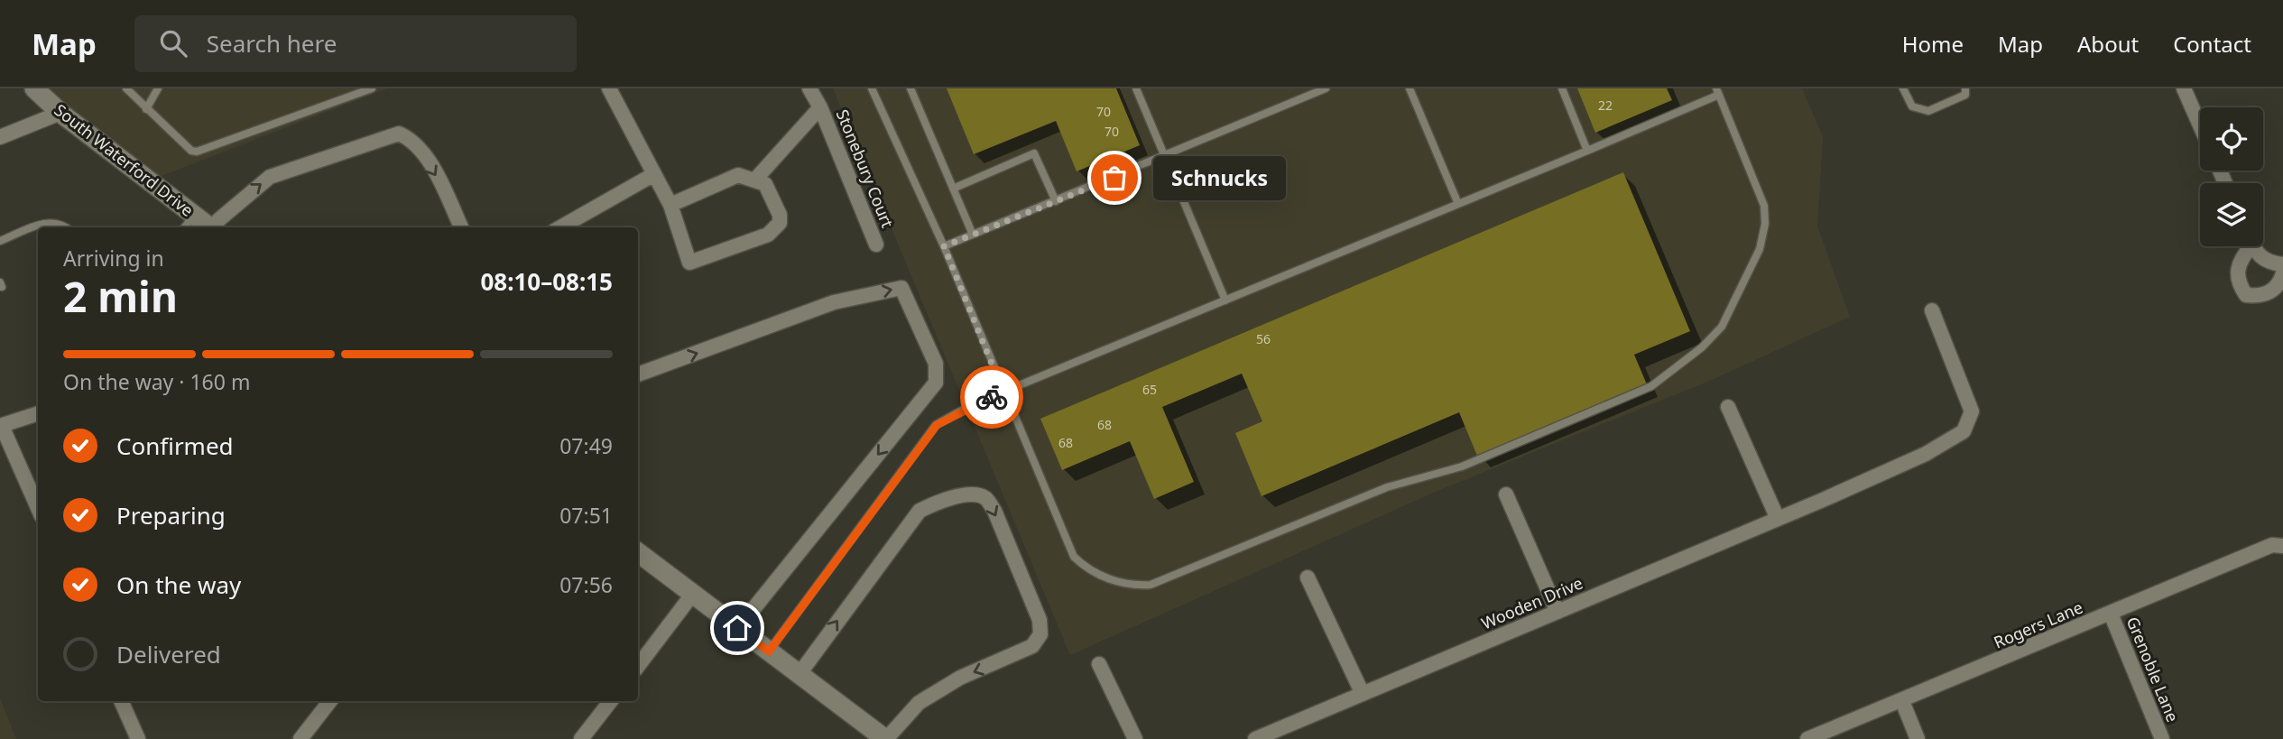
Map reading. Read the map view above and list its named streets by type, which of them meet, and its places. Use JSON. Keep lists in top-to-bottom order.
{
  "streets": {
    "street": [
      "South Waterford Drive",
      "Stonebury Court",
      "Wooden Drive",
      "Rogers Lane",
      "Grenoble Lane"
    ]
  },
  "crossings": [
    ["Rogers Lane", "Grenoble Lane"]
  ],
  "places": ["Schnucks"],
  "house_numbers": [
    "22",
    "70",
    "70",
    "56",
    "65",
    "68",
    "68"
  ],
  "page": {
    "header": "Map",
    "search": "Search here",
    "nav": [
      "Home",
      "Map",
      "About",
      "Contact"
    ],
    "bubble": "Schnucks",
    "heading": ["2 min", "Arriving in", "08:10–08:15"],
    "bar": "On the way · 160 m",
    "list": [
      ["Confirmed", "07:49"],
      ["Preparing", "07:51"],
      ["On the way", "07:56"],
      "Delivered"
    ]
  }
}
